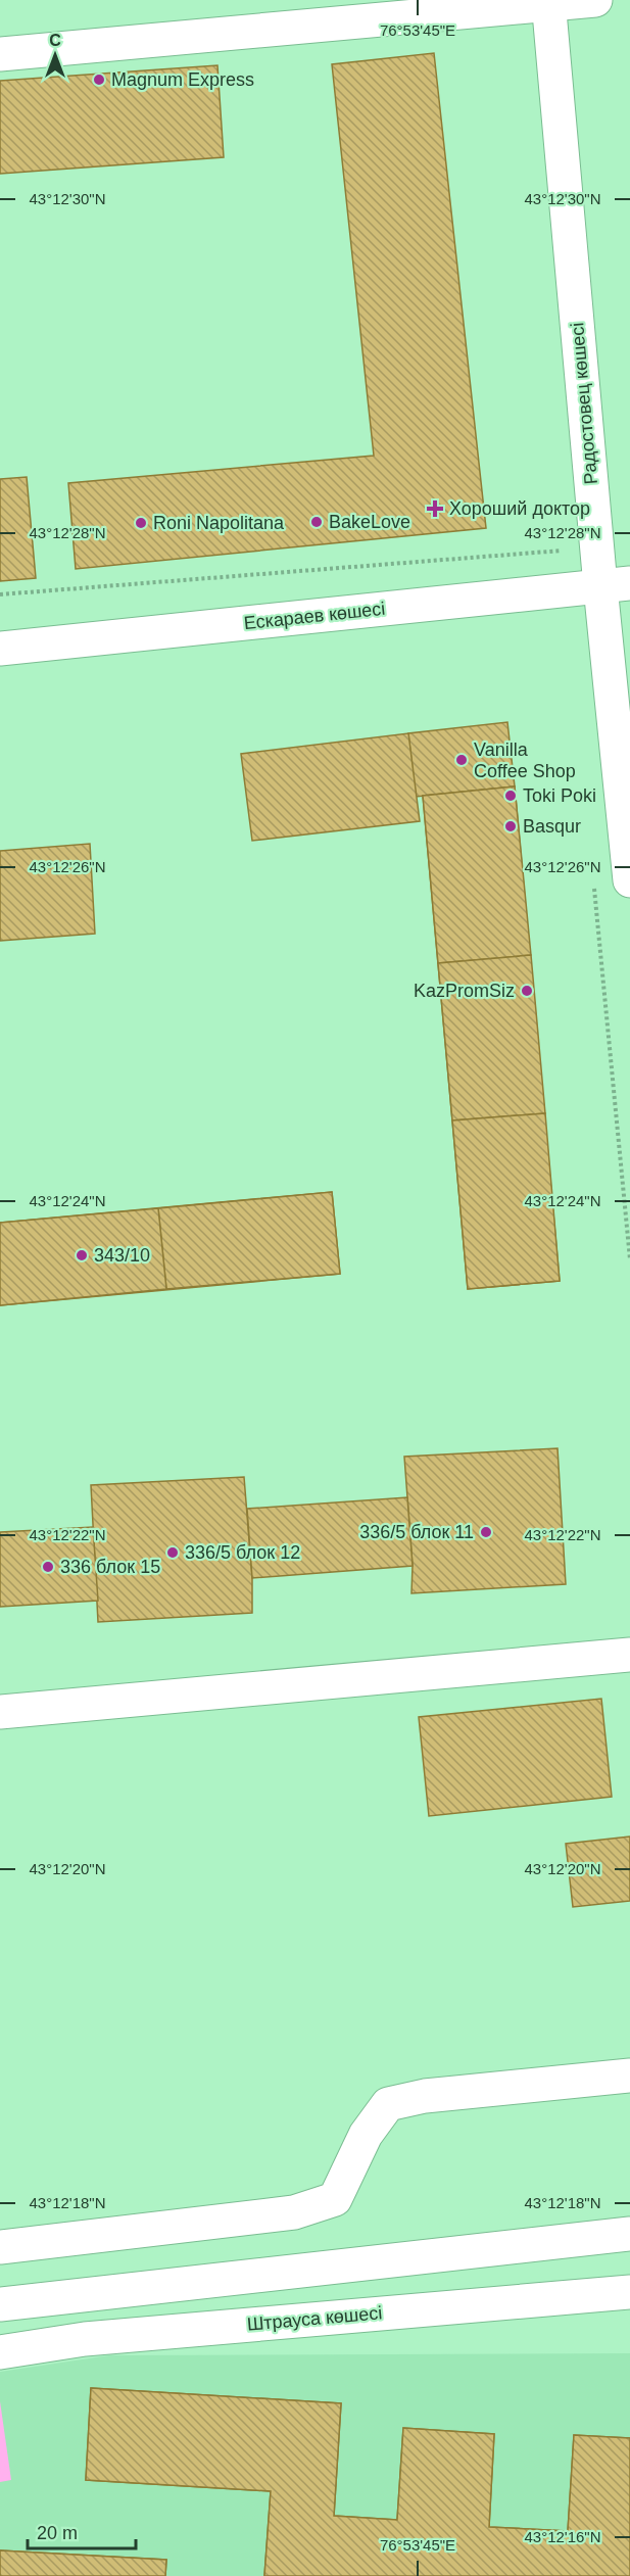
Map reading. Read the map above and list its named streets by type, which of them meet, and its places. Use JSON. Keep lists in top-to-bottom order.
{
  "streets": {
    "street": ["Радостовец көшесі", "Ескараев көшесі", "Штрауса көшесі"]
  },
  "crossings": [
    ["Радостовец көшесі", "Ескараев көшесі"]
  ],
  "places": {
    "other": [
      "Magnum Express",
      "BakeLove",
      "Roni Napolitana",
      "Vanilla Coffee Shop",
      "Toki Poki",
      "Basqur",
      "KazPromSiz",
      "343/10",
      "336/5 блок 11",
      "336/5 блок 12",
      "336 блок 15"
    ],
    "health": ["Хороший доктор"]
  },
  "scale_bar": "20 m",
  "north": "top",
  "coordinates": [
    "76°53'45\"E",
    "43°12'30\"N",
    "43°12'28\"N",
    "43°12'26\"N",
    "43°12'24\"N",
    "43°12'22\"N",
    "43°12'20\"N",
    "43°12'18\"N",
    "43°12'16\"N"
  ]
}
